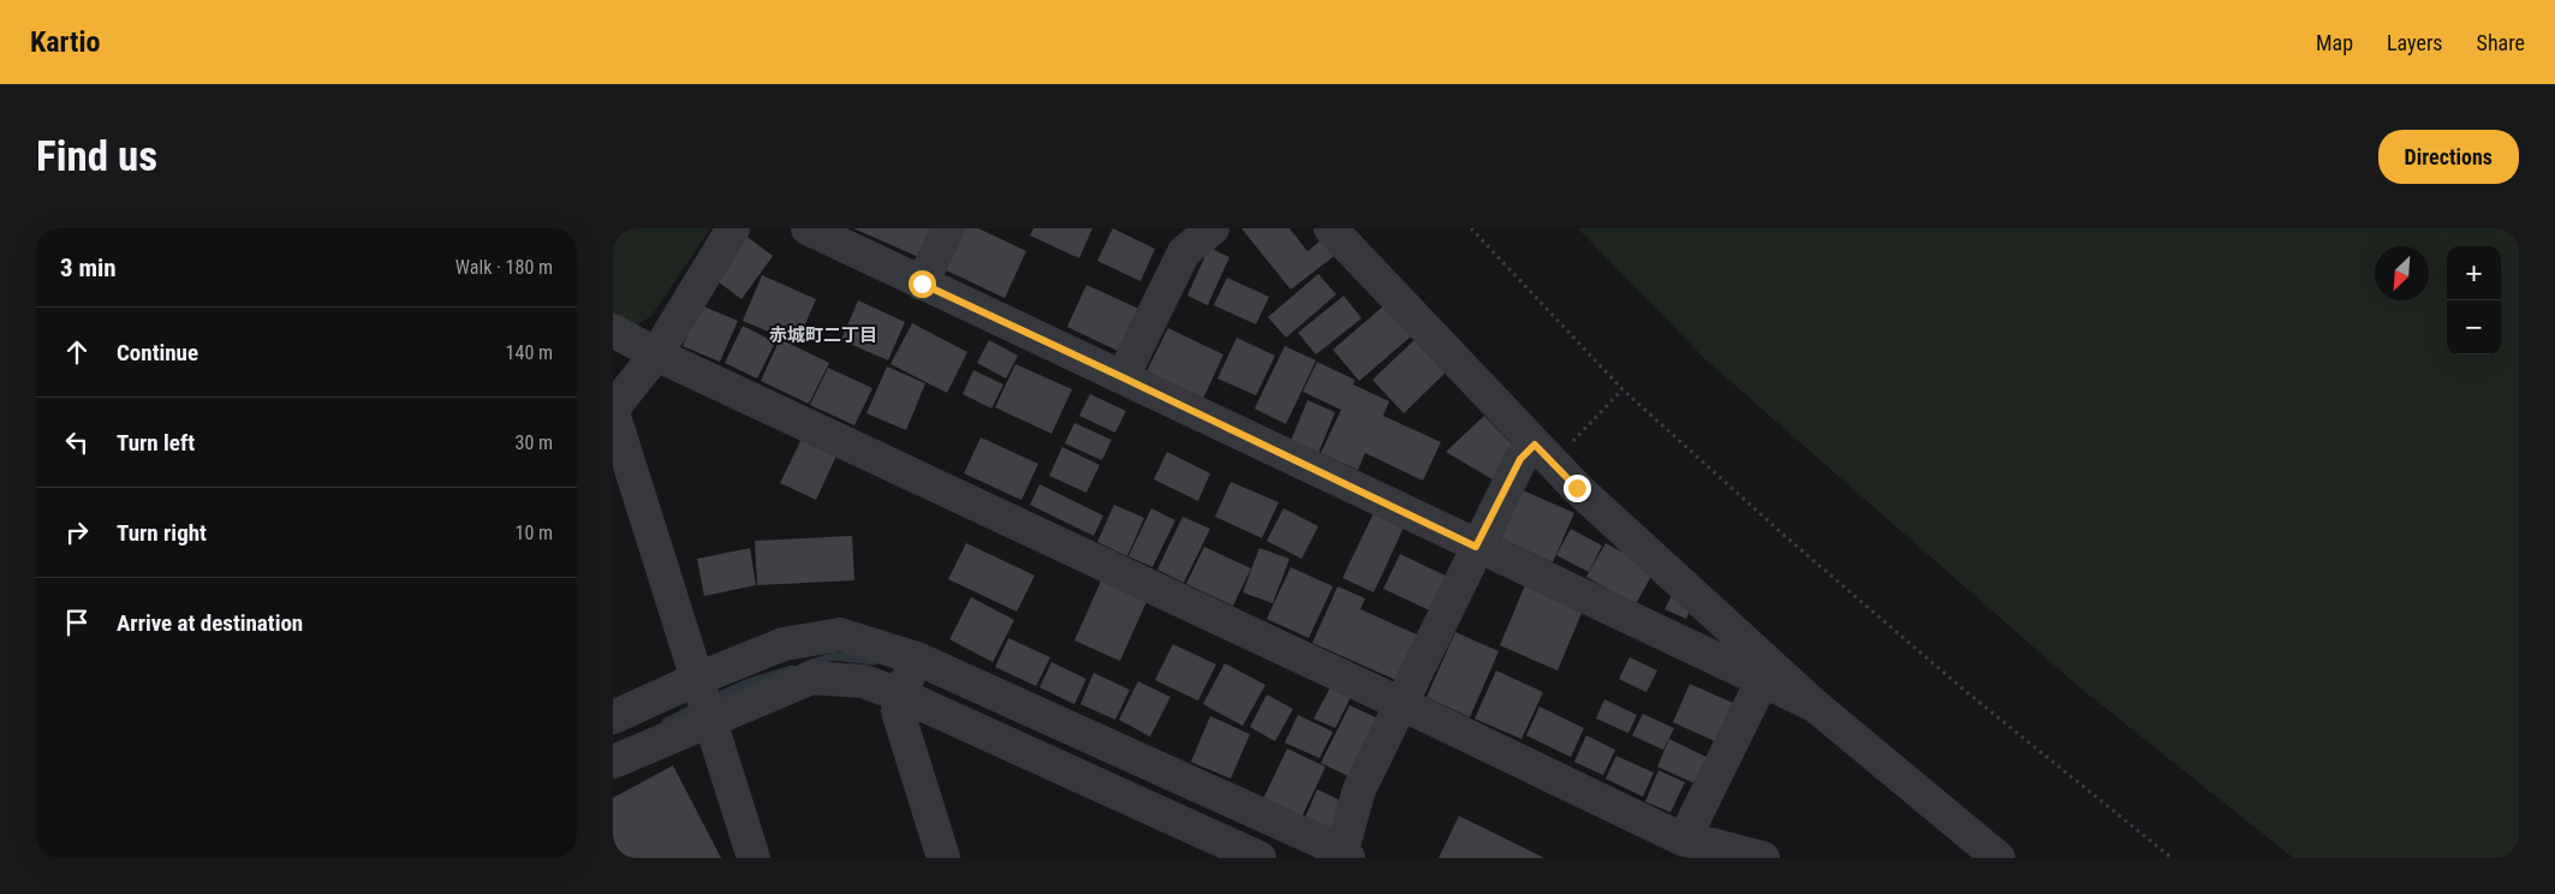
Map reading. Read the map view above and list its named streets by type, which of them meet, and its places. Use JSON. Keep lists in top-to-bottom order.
{
  "districts": ["赤城町二丁目"],
  "north": "bottom left",
  "page": {
    "header": "Kartio",
    "nav": ["Map", "Layers", "Share"],
    "buttons": "Directions",
    "title": "Find us",
    "heading": ["3 min", "Walk · 180 m"],
    "map_buttons": ["+", "−"],
    "list": [
      ["Continue", "140 m"],
      ["Turn left", "30 m"],
      ["Turn right", "10 m"],
      "Arrive at destination"
    ]
  }
}
